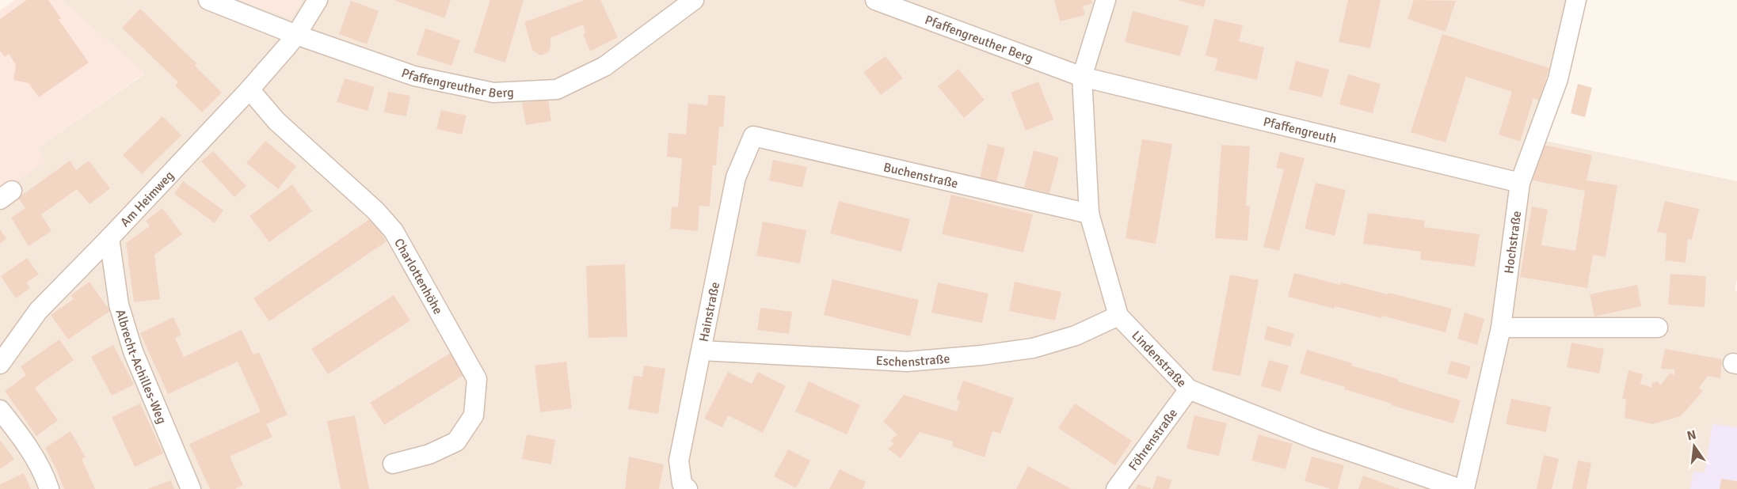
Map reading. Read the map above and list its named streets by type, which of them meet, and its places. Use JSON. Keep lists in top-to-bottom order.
{
  "streets": {
    "street": [
      "Pfaffengreuther Berg",
      "Pfaffengreuth",
      "Buchenstraße",
      "Am Heimweg",
      "Hochstraße",
      "Charlottenhöhe",
      "Hainstraße",
      "Eschenstraße",
      "Lindenstraße",
      "Albrecht-Achilles-Weg",
      "Föhrenstraße"
    ]
  },
  "crossings": [
    ["Pfaffengreuther Berg", "Pfaffengreuth"],
    ["Pfaffengreuther Berg", "Am Heimweg"],
    ["Pfaffengreuther Berg", "Lindenstraße"],
    ["Pfaffengreuth", "Hochstraße"],
    ["Pfaffengreuth", "Lindenstraße"],
    ["Buchenstraße", "Hainstraße"],
    ["Buchenstraße", "Lindenstraße"],
    ["Am Heimweg", "Charlottenhöhe"],
    ["Am Heimweg", "Albrecht-Achilles-Weg"],
    ["Hainstraße", "Eschenstraße"],
    ["Eschenstraße", "Lindenstraße"],
    ["Lindenstraße", "Föhrenstraße"]
  ],
  "north": "top"
}
